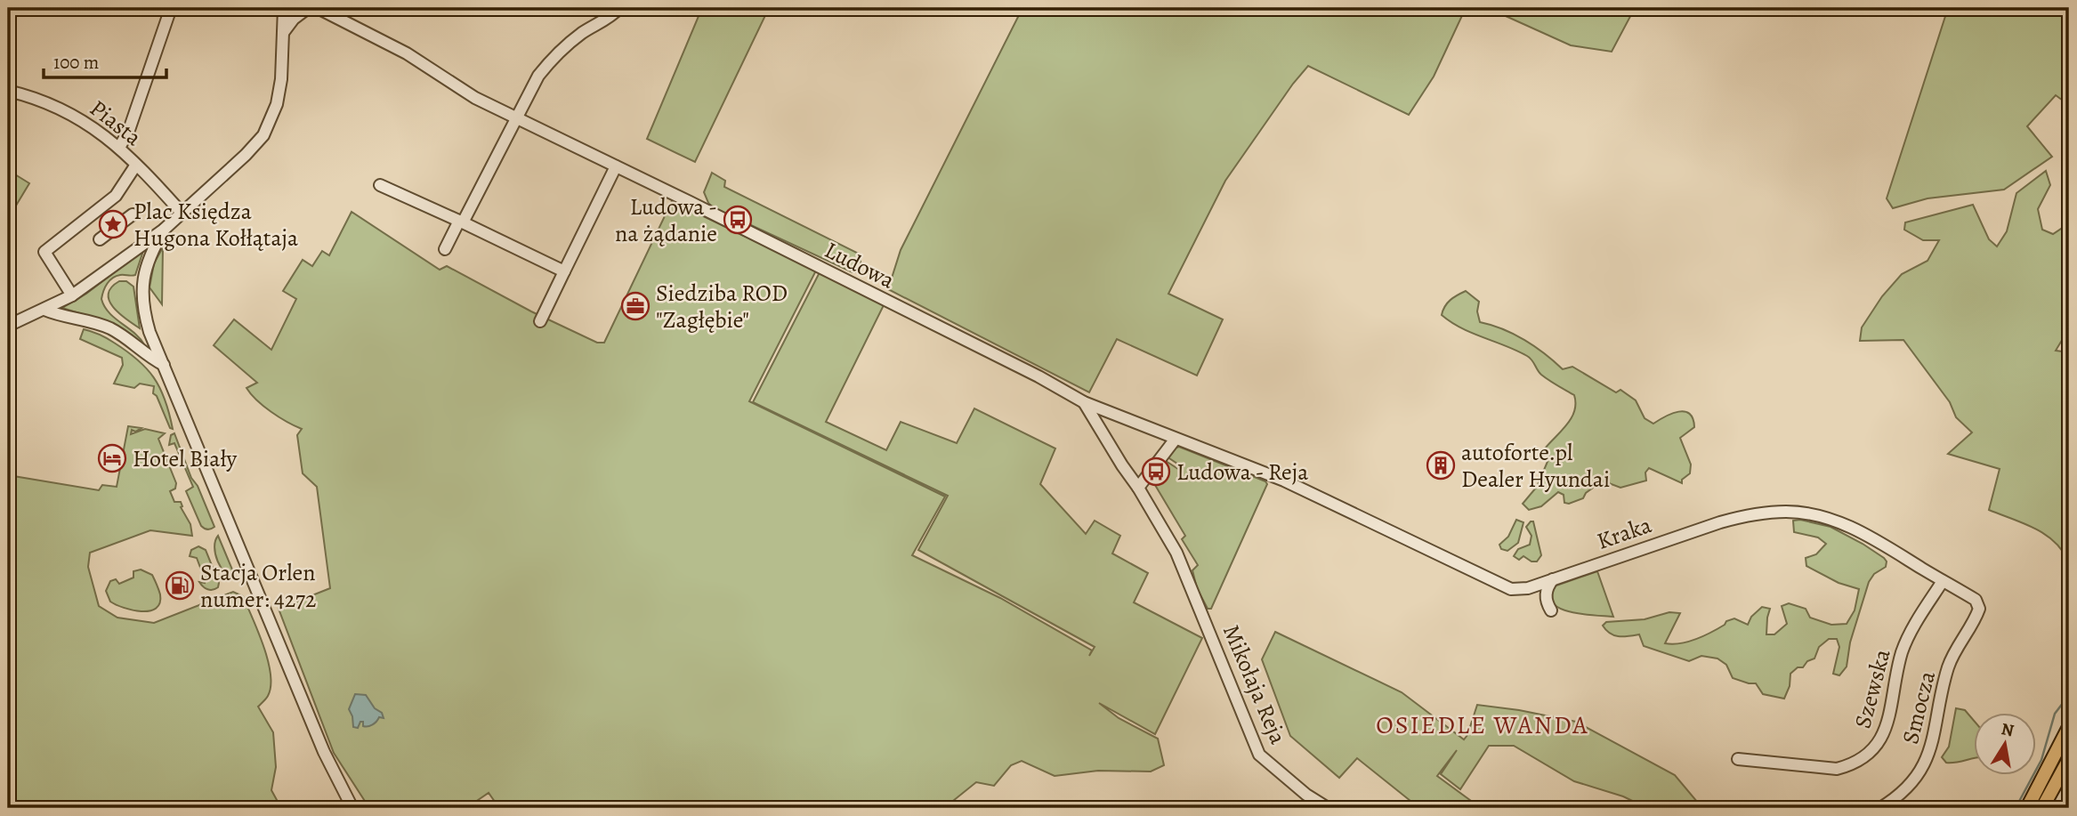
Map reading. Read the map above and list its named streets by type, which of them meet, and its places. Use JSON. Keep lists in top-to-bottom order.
{
  "streets": {
    "street": [
      "Piasta",
      "Ludowa",
      "Kraka",
      "Mikołaja Reja",
      "Szewska",
      "Smocza"
    ]
  },
  "crossings": [
    ["Ludowa", "Kraka"],
    ["Ludowa", "Mikołaja Reja"],
    ["Kraka", "Szewska"],
    ["Kraka", "Smocza"]
  ],
  "districts": ["OSIEDLE WANDA"],
  "places": {
    "bus stop": ["Ludowa - na żądanie", "Ludowa - Reja"],
    "place": ["Plac Księdza Hugona Kołłątaja"],
    "office": ["Siedziba ROD \"Zagłębie\""],
    "hotel": ["Hotel Biały"],
    "building": ["autoforte.pl Dealer Hyundai"],
    "fuel station": ["Stacja Orlen numer: 4272"]
  },
  "scale_bar": "100 m",
  "north": "top"
}
